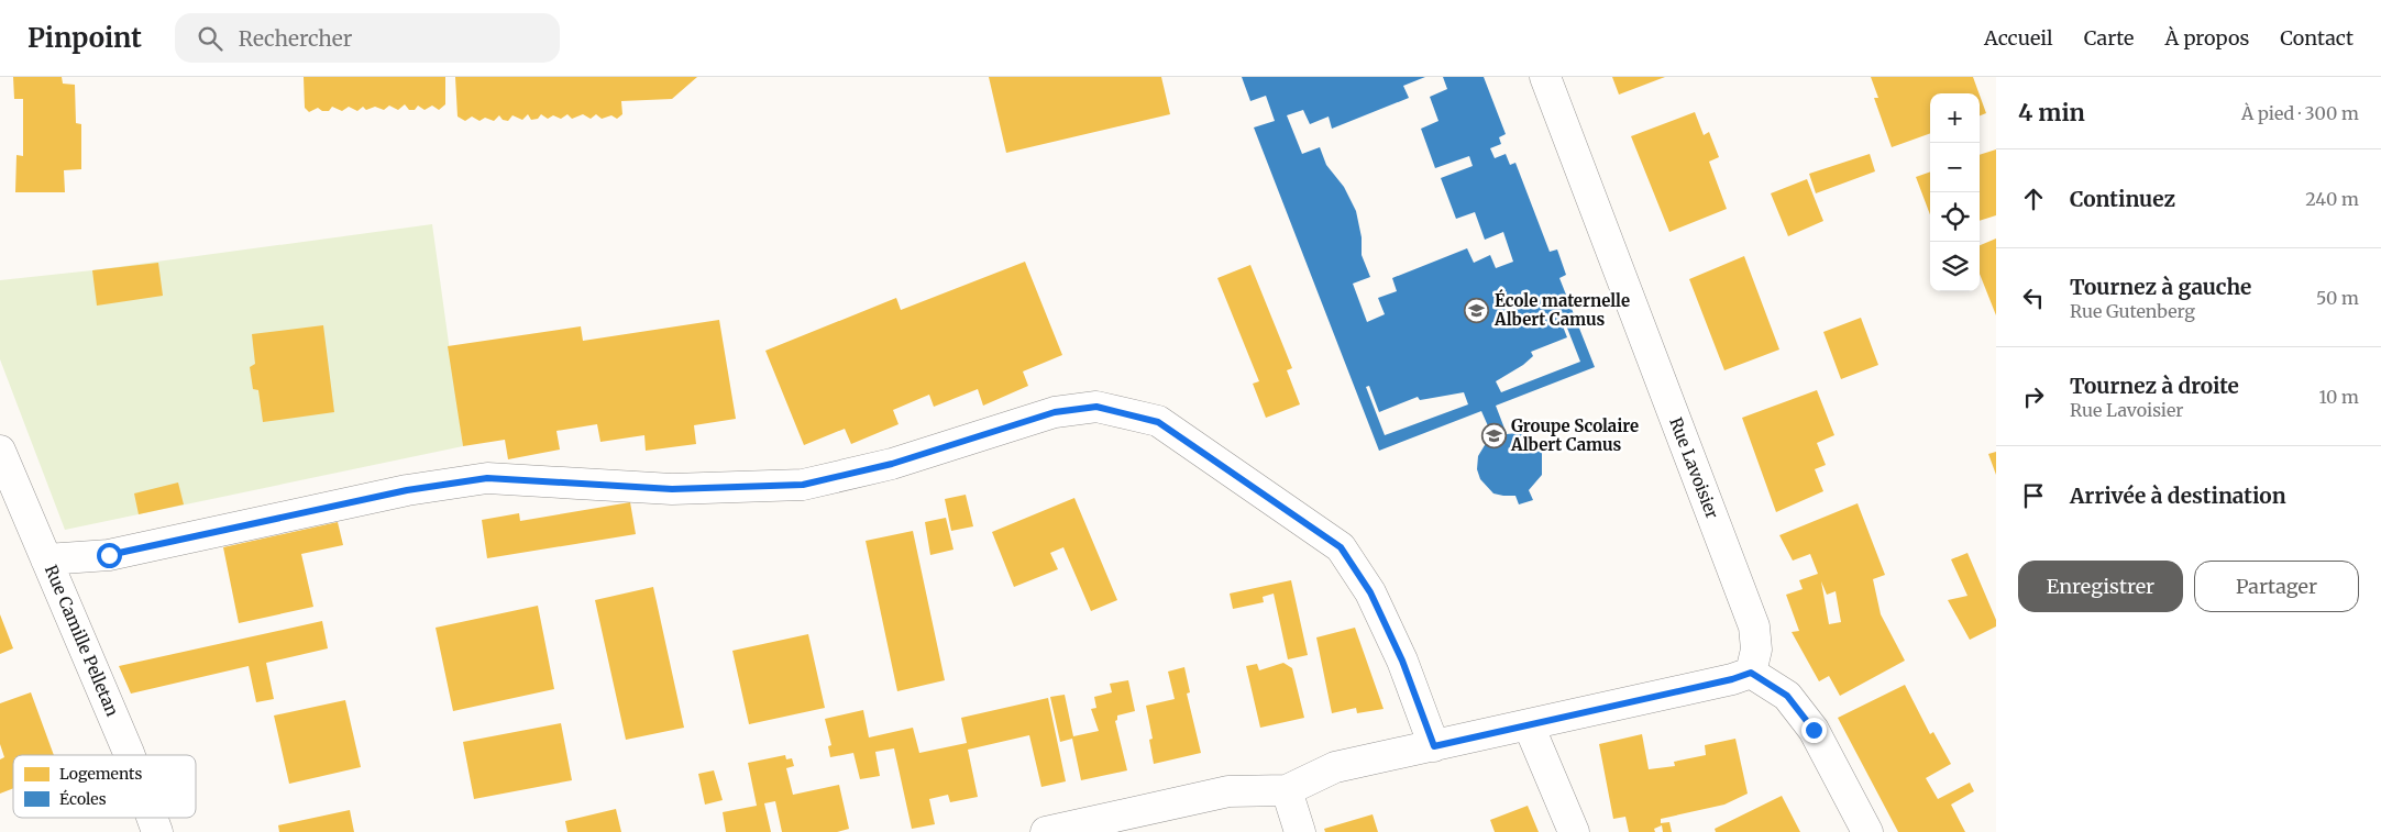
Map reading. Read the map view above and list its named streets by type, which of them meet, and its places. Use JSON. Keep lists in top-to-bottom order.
{
  "streets": {
    "street": ["Rue Lavoisier", "Rue Camille Pelletan"]
  },
  "places": {
    "school or university": ["École maternelle Albert Camus", "Groupe Scolaire Albert Camus"]
  },
  "legend": ["Logements", "Écoles"],
  "page": {
    "header": "Pinpoint",
    "search": "Rechercher",
    "nav": [
      "Accueil",
      "Carte",
      "À propos",
      "Contact"
    ],
    "heading": ["4 min", "À pied · 300 m"],
    "map_buttons": ["+", "−"],
    "list": [
      ["Continuez", "240 m"],
      ["Tournez à gauche", "Rue Gutenberg", "50 m"],
      ["Tournez à droite", "Rue Lavoisier", "10 m"],
      "Arrivée à destination"
    ],
    "buttons": ["Enregistrer", "Partager"]
  }
}
